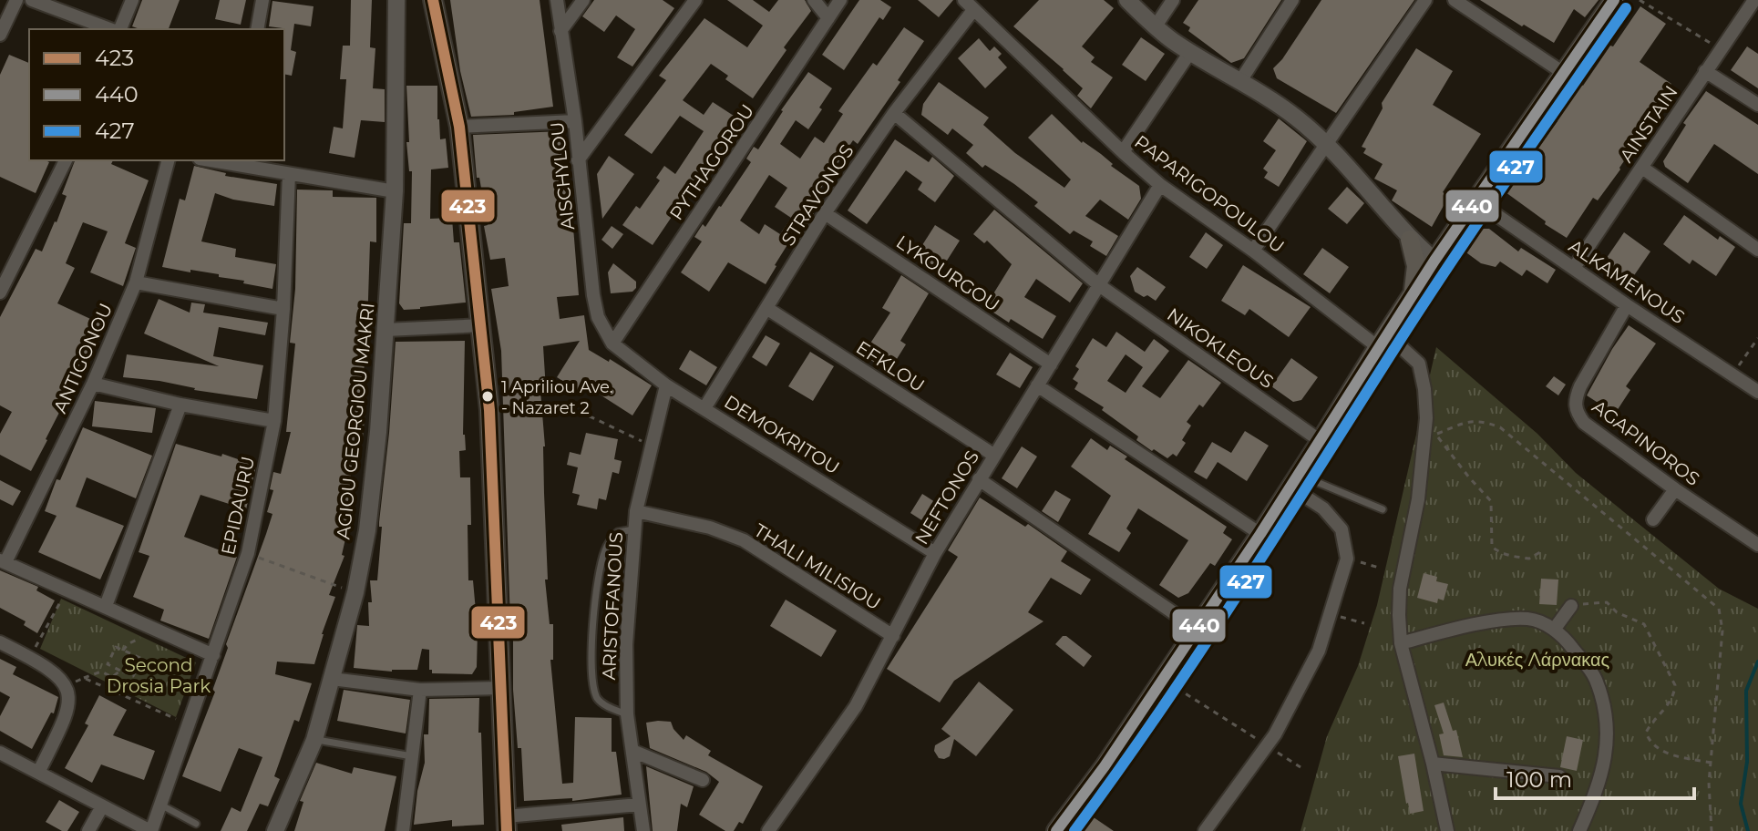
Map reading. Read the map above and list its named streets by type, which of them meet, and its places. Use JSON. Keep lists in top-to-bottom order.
{
  "streets": {
    "street": [
      "AINSTAIN",
      "PYTHAGOROU",
      "AISCHYLOU",
      "PAPARIGOPOULOU",
      "STRAVONOS",
      "LYKOURGOU",
      "ALKAMENOUS",
      "NIKOKLEOUS",
      "ANTIGONOU",
      "EFKLOU",
      "AGIOU GEORGIOU MAKRI",
      "DEMOKRITOU",
      "AGAPINOROS",
      "NEFTONOS",
      "EPIDAURU",
      "THALI MILISIOU",
      "ARISTOFANOUS"
    ]
  },
  "crossings": [
    ["AINSTAIN", "ALKAMENOUS"],
    ["PYTHAGOROU", "AISCHYLOU"],
    ["PYTHAGOROU", "DEMOKRITOU"],
    ["AISCHYLOU", "DEMOKRITOU"],
    ["PAPARIGOPOULOU", "STRAVONOS"],
    ["PAPARIGOPOULOU", "NEFTONOS"],
    ["STRAVONOS", "LYKOURGOU"],
    ["STRAVONOS", "NIKOKLEOUS"],
    ["STRAVONOS", "EFKLOU"],
    ["STRAVONOS", "DEMOKRITOU"],
    ["LYKOURGOU", "NEFTONOS"],
    ["ALKAMENOUS", "AGAPINOROS"],
    ["NIKOKLEOUS", "NEFTONOS"],
    ["EFKLOU", "NEFTONOS"],
    ["DEMOKRITOU", "NEFTONOS"],
    ["DEMOKRITOU", "ARISTOFANOUS"],
    ["NEFTONOS", "THALI MILISIOU"],
    ["THALI MILISIOU", "ARISTOFANOUS"]
  ],
  "parks": ["Αλυκές Λάρνακας", "Second Drosia Park"],
  "places": ["1 Apriliou Ave. - Nazaret 2"],
  "lines": ["transit line 423", "transit line 440", "transit line 427"],
  "legend": ["423", "440", "427"],
  "scale_bar": "100 m"
}
